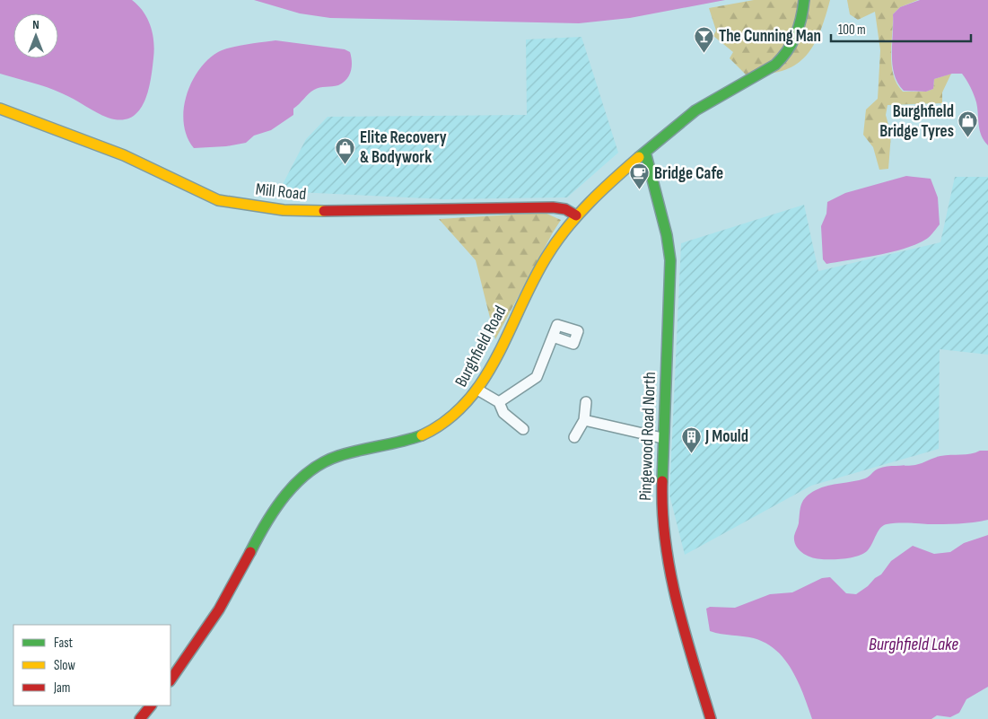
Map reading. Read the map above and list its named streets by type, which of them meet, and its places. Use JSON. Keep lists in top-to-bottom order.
{
  "streets": {
    "street": ["Mill Road", "Burghfield Road", "Pingewood Road North"]
  },
  "crossings": [
    ["Mill Road", "Burghfield Road"],
    ["Burghfield Road", "Pingewood Road North"]
  ],
  "water": ["Burghfield Lake"],
  "places": {
    "bar": ["The Cunning Man"],
    "shop": ["Burghfield Bridge Tyres", "Elite Recovery & Bodywork"],
    "cafe": ["Bridge Cafe"],
    "building": ["J Mould"]
  },
  "legend": ["Fast", "Slow", "Jam"],
  "scale_bar": "100 m",
  "north": "top"
}
